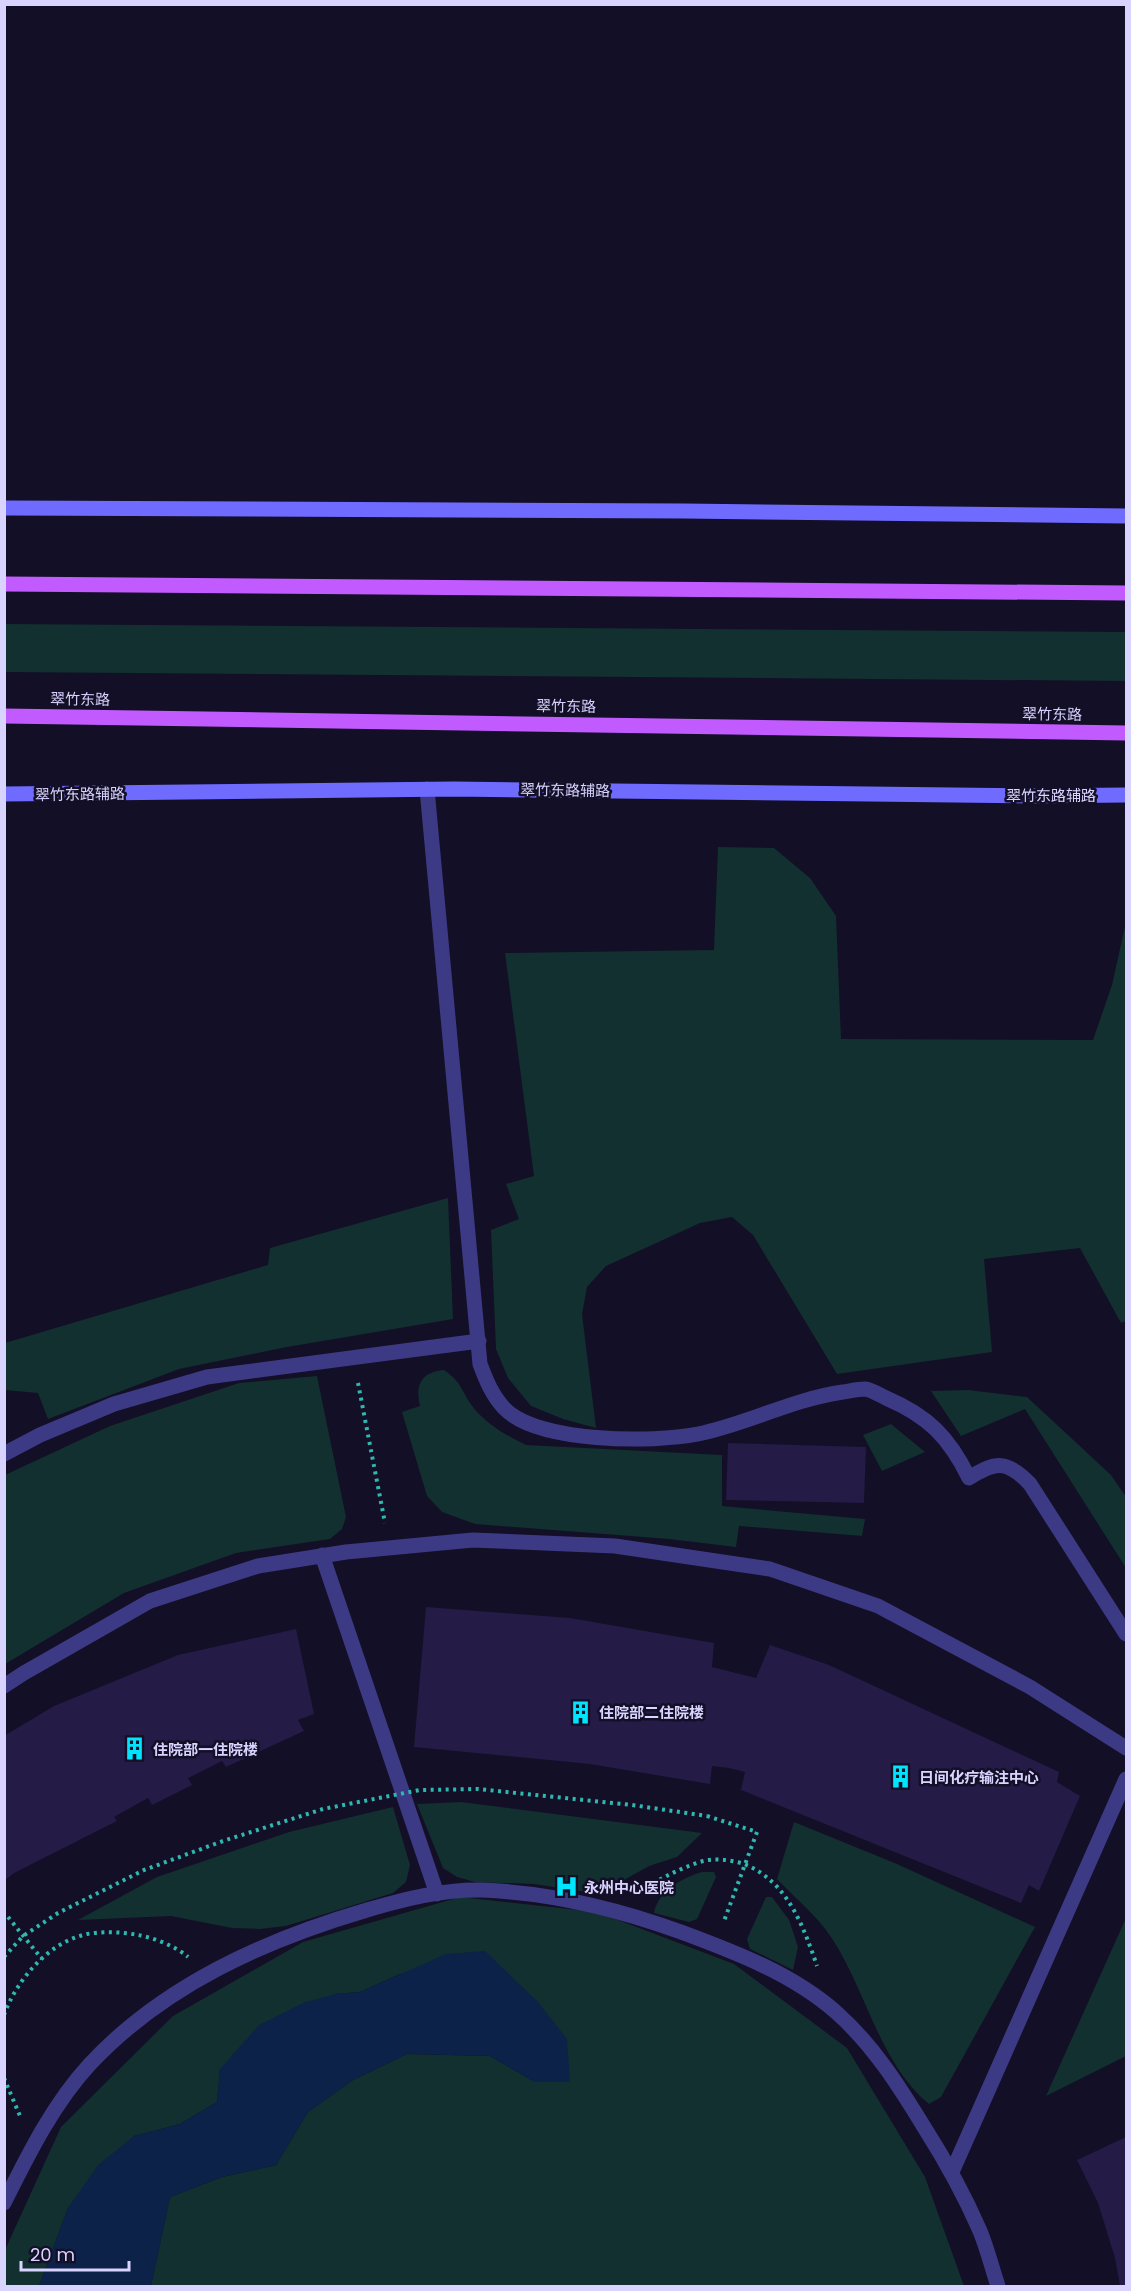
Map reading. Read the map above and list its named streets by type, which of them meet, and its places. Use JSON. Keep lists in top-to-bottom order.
{
  "streets": {
    "main road": ["翠竹东路", "翠竹东路辅路"]
  },
  "places": {
    "building": ["住院部二住院楼", "住院部一住院楼", "日间化疗输注中心"],
    "hospital": ["永州中心医院"]
  },
  "scale_bar": "20 m"
}
